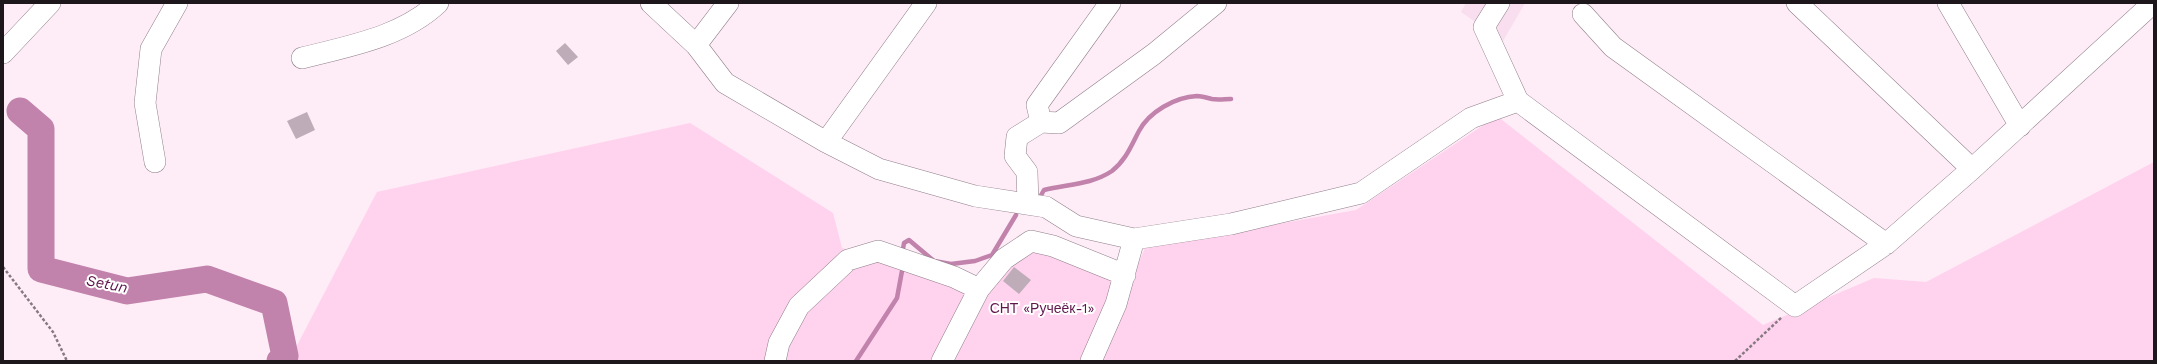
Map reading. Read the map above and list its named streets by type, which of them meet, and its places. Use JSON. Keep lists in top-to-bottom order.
{
  "water": ["Setun"],
  "parks": ["СНТ «Ручеёк-1»"]
}
